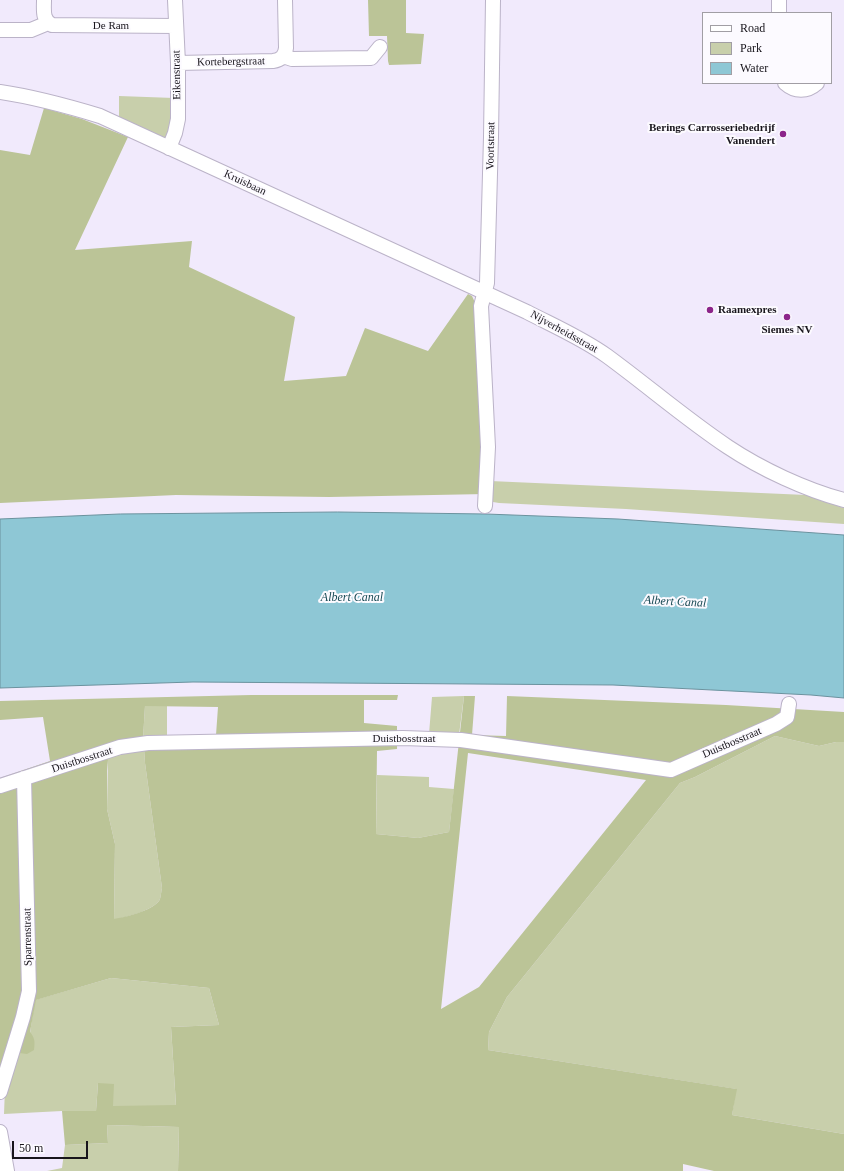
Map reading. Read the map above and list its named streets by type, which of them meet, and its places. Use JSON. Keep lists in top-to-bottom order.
{
  "streets": {
    "street": [
      "De Ram",
      "Kortebergstraat",
      "Eikenstraat",
      "Voortstraat",
      "Kruisbaan",
      "Nijverheidsstraat",
      "Duistbosstraat",
      "Sparrenstraat"
    ]
  },
  "crossings": [
    ["De Ram", "Eikenstraat"],
    ["Kortebergstraat", "Eikenstraat"],
    ["Eikenstraat", "Kruisbaan"],
    ["Voortstraat", "Kruisbaan"],
    ["Voortstraat", "Nijverheidsstraat"],
    ["Kruisbaan", "Nijverheidsstraat"],
    ["Duistbosstraat", "Sparrenstraat"]
  ],
  "water": ["Albert Canal"],
  "places": ["Berings Carrosseriebedrijf Vanendert", "Raamexpres", "Siemes NV"],
  "legend": ["Road", "Park", "Water"],
  "scale_bar": "50 m"
}
